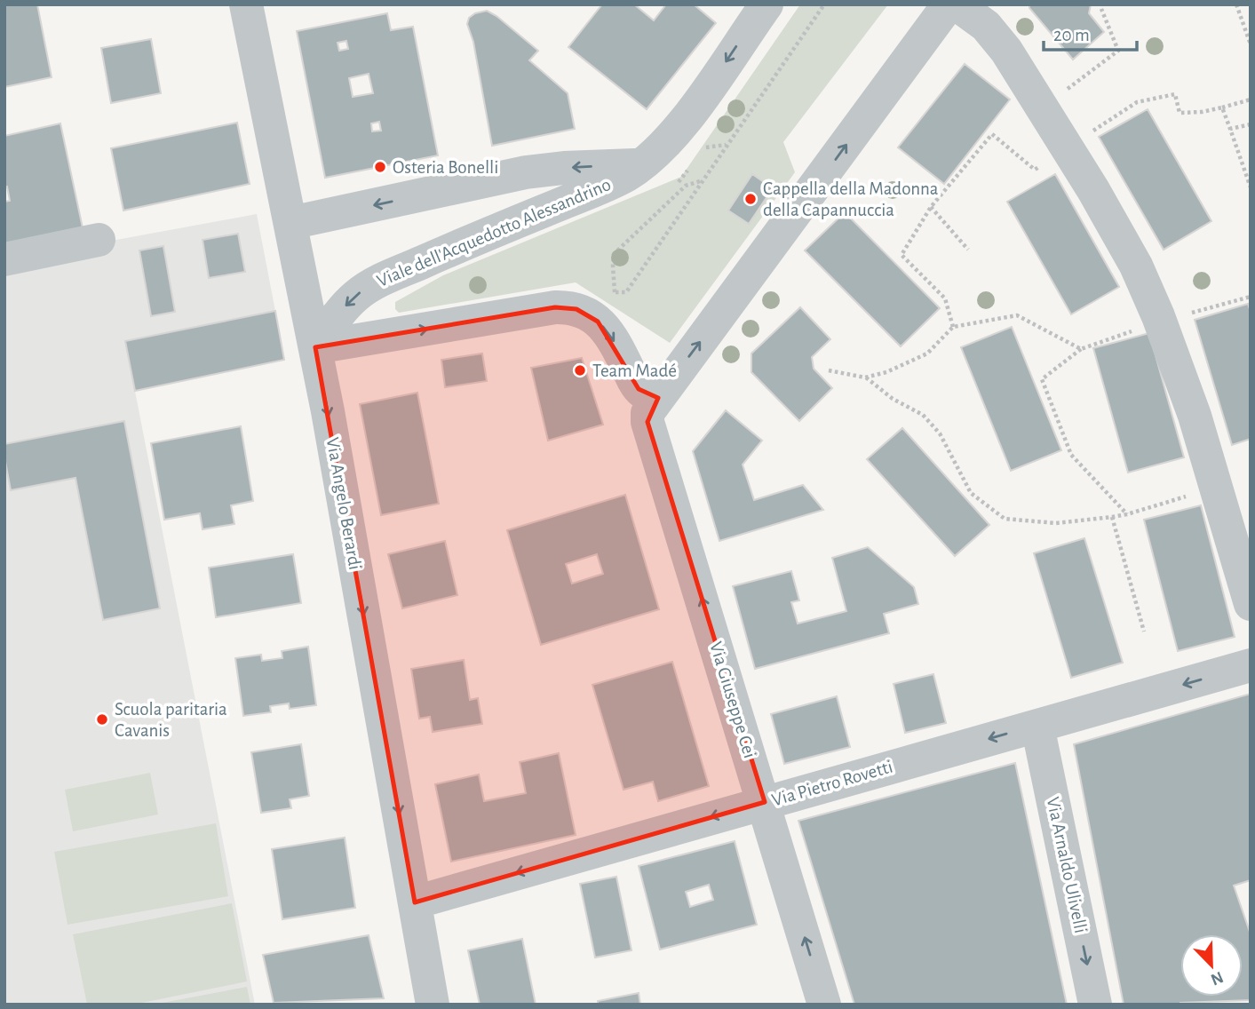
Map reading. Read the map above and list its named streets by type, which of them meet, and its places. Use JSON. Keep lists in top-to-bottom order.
{
  "streets": {
    "street": [
      "Viale dell'Acquedotto Alessandrino",
      "Via Angelo Berardi",
      "Via Giuseppe Cei",
      "Via Pietro Rovetti",
      "Via Arnaldo Ulivelli"
    ]
  },
  "crossings": [
    ["Viale dell'Acquedotto Alessandrino", "Via Angelo Berardi"],
    ["Via Angelo Berardi", "Via Pietro Rovetti"],
    ["Via Giuseppe Cei", "Via Pietro Rovetti"],
    ["Via Pietro Rovetti", "Via Arnaldo Ulivelli"]
  ],
  "one_way": [
    "Viale dell'Acquedotto Alessandrino",
    "Via Angelo Berardi",
    "Via Giuseppe Cei",
    "Via Pietro Rovetti",
    "Via Arnaldo Ulivelli"
  ],
  "places": [
    "Osteria Bonelli",
    "Cappella della Madonna della Capannuccia",
    "Team Madé",
    "Scuola paritaria Cavanis"
  ],
  "scale_bar": "20 m",
  "north": "bottom right"
}
